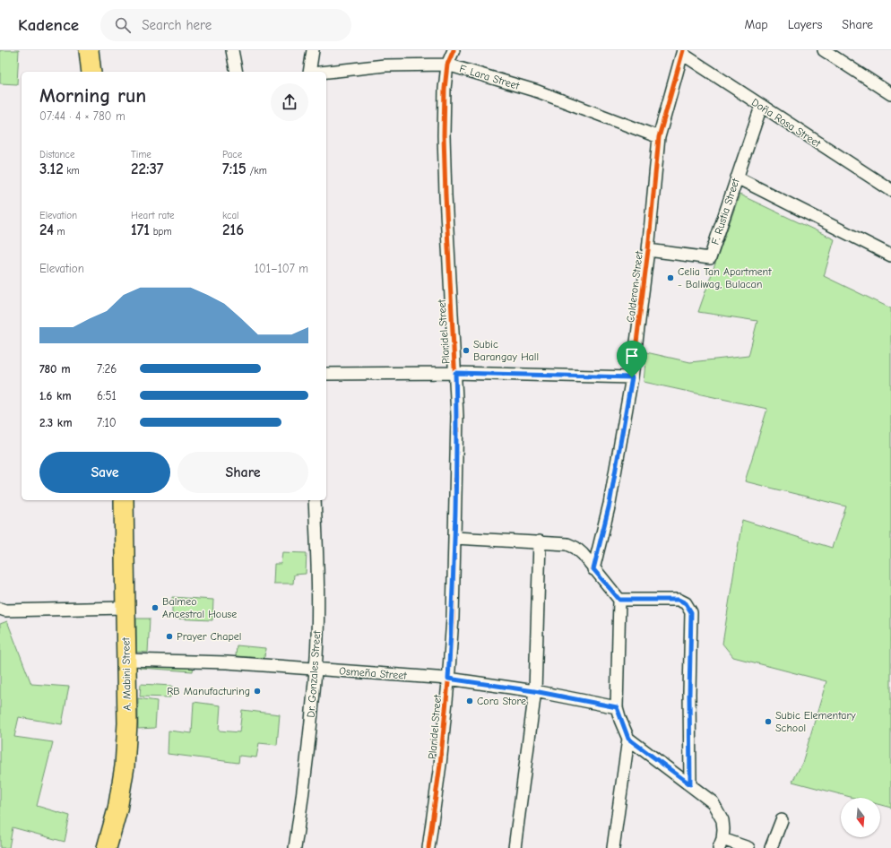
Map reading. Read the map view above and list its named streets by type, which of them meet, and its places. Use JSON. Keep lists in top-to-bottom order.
{
  "streets": {
    "main road": ["A. Mabini Street"],
    "street": [
      "F. Lara Street",
      "Doña Rosa Street",
      "F. Rustia Street",
      "Calderon Street",
      "Plaridel Street",
      "Osmeña Street",
      "Dr. Gonzales Street"
    ]
  },
  "crossings": [
    ["F. Lara Street", "Calderon Street"],
    ["F. Lara Street", "Plaridel Street"],
    ["Doña Rosa Street", "F. Rustia Street"],
    ["Doña Rosa Street", "Calderon Street"],
    ["F. Rustia Street", "Calderon Street"],
    ["Plaridel Street", "Osmeña Street"],
    ["Osmeña Street", "A. Mabini Street"],
    ["Osmeña Street", "Dr. Gonzales Street"]
  ],
  "places": [
    "Celia Tan Apartment - Baliwag, Bulacan",
    "Subic Barangay Hall",
    "Balmeo Ancestral House",
    "Prayer Chapel",
    "RB Manufacturing",
    "Cora Store",
    "Subic Elementary School"
  ],
  "north": "bottom",
  "page": {
    "header": "Kadence",
    "search": "Search here",
    "nav": ["Map", "Layers", "Share"],
    "heading": ["Morning run", "07:44 · 4 × 780 m"],
    "stats": [
      ["Distance", "3.12 km"],
      ["Time", "22:37"],
      ["Pace", "7:15 /km"],
      ["Elevation", "24 m"],
      ["Heart rate", "171 bpm"],
      ["kcal", "216"]
    ],
    "chart": ["Elevation", "101–107 m"],
    "list": [
      {
        "name": "780 m",
        "note": "7:26"
      },
      {
        "name": "1.6 km",
        "note": "6:51"
      },
      {
        "name": "2.3 km",
        "note": "7:10"
      }
    ],
    "buttons": ["Save", "Share"]
  }
}
